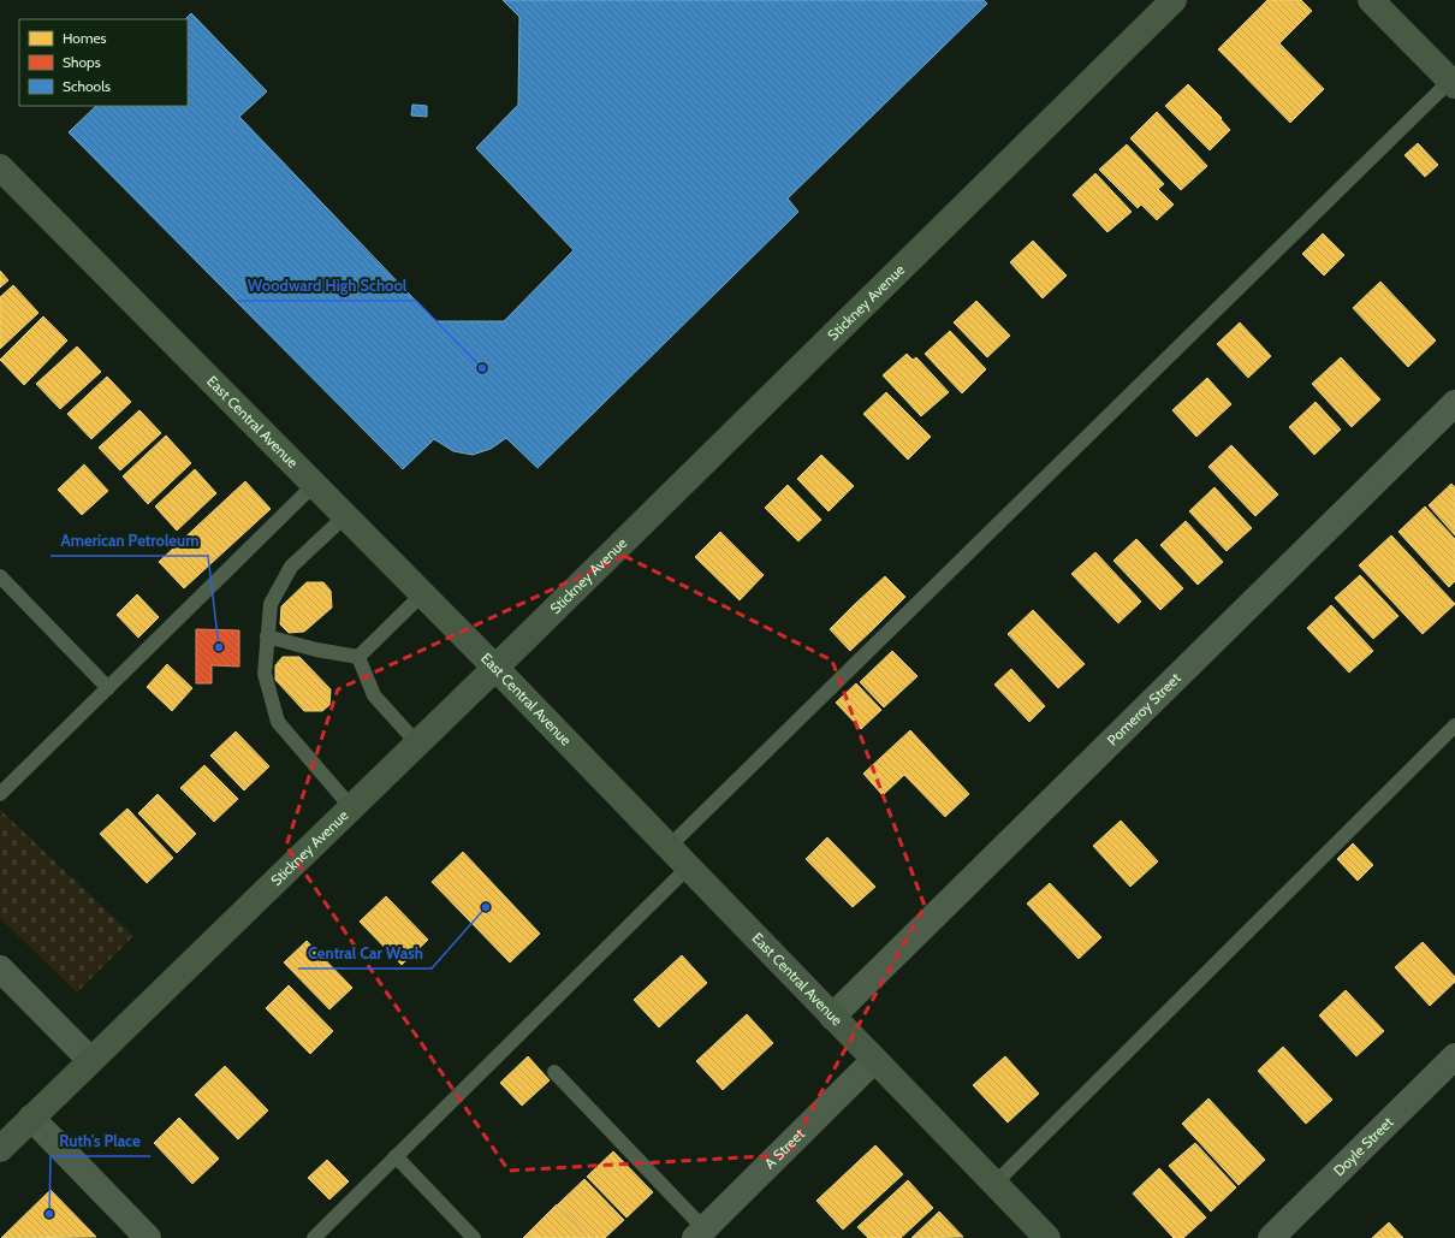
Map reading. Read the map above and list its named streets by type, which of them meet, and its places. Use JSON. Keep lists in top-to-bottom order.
{
  "streets": {
    "street": [
      "Stickney Avenue",
      "East Central Avenue",
      "Pomeroy Street",
      "Doyle Street",
      "A Street"
    ]
  },
  "crossings": [
    ["Stickney Avenue", "East Central Avenue"],
    ["East Central Avenue", "Pomeroy Street"],
    ["East Central Avenue", "A Street"]
  ],
  "places": [
    "Woodward High School",
    "American Petroleum",
    "Central Car Wash",
    "Ruth's Place"
  ],
  "legend": ["Homes", "Shops", "Schools"]
}
